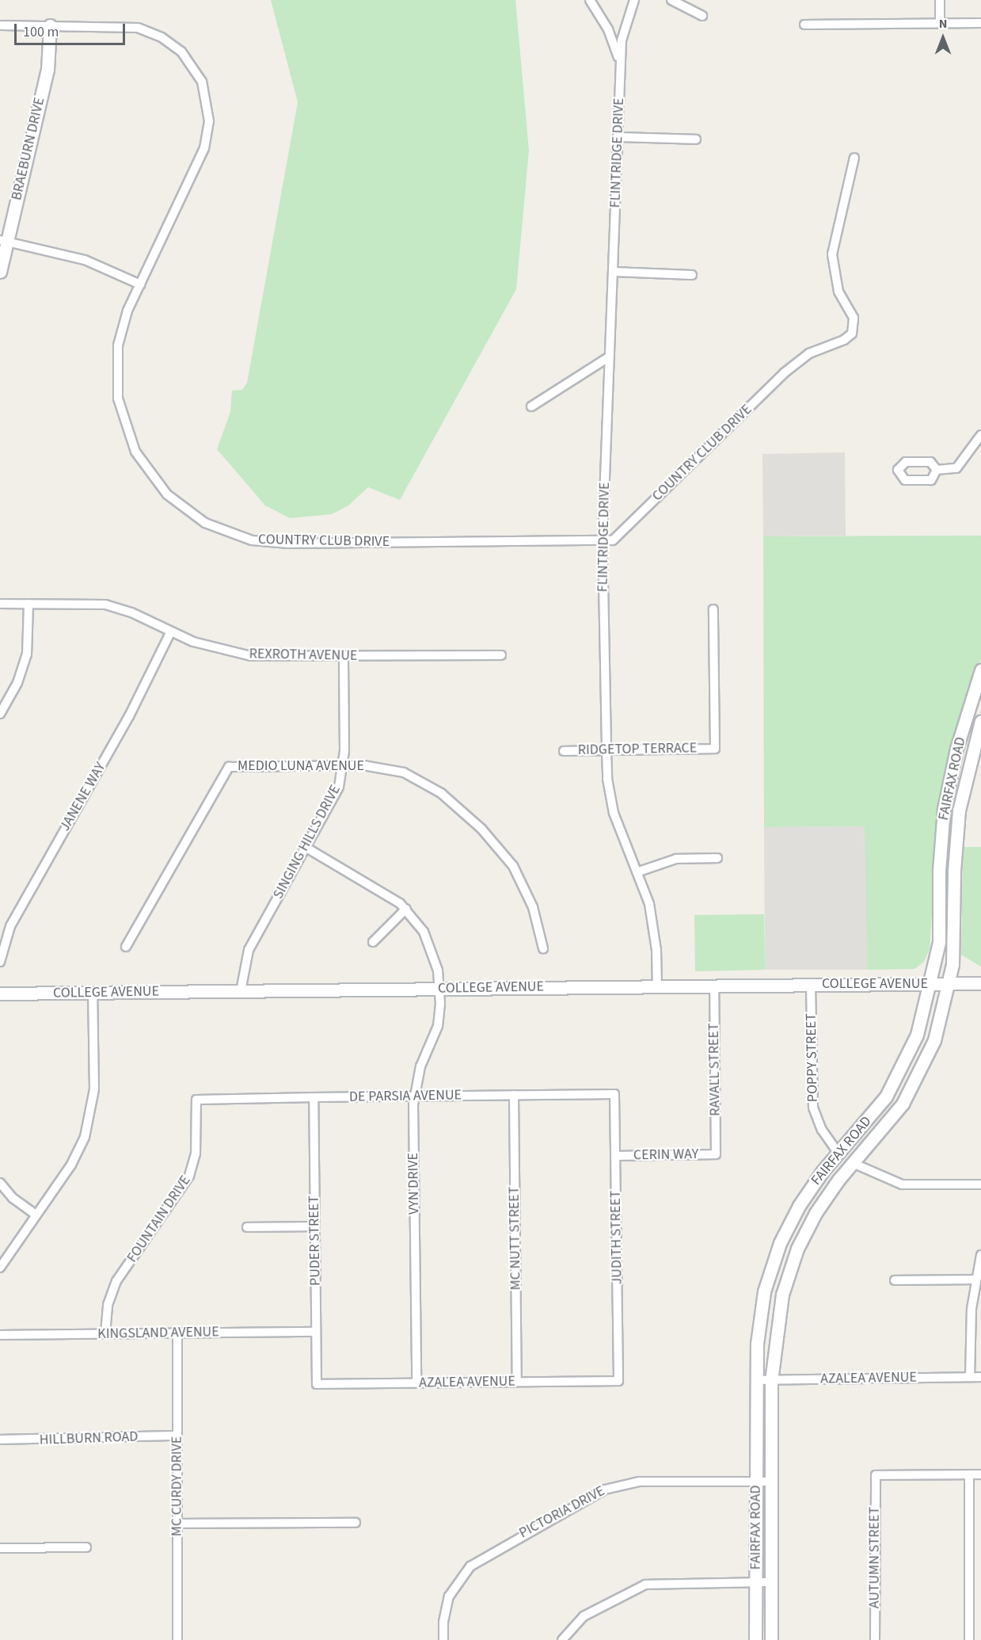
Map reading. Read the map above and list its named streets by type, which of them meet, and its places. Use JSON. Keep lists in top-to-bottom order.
{
  "streets": {
    "main road": ["BRAEBURN DRIVE", "FAIRFAX ROAD", "COLLEGE AVENUE"],
    "street": [
      "FLINTRIDGE DRIVE",
      "COUNTRY CLUB DRIVE",
      "REXROTH AVENUE",
      "RIDGETOP TERRACE",
      "MEDIO LUNA AVENUE",
      "JANENE WAY",
      "SINGING HILLS DRIVE",
      "POPPY STREET",
      "RAVALL STREET",
      "DE PARSIA AVENUE",
      "CERIN WAY",
      "VYN DRIVE",
      "FOUNTAIN DRIVE",
      "JUDITH STREET",
      "MC NUTT STREET",
      "PUDER STREET",
      "KINGSLAND AVENUE",
      "AZALEA AVENUE",
      "HILLBURN ROAD",
      "MC CURDY DRIVE",
      "PICTORIA DRIVE",
      "AUTUMN STREET"
    ]
  },
  "crossings": [
    ["BRAEBURN DRIVE", "COUNTRY CLUB DRIVE"],
    ["FLINTRIDGE DRIVE", "COUNTRY CLUB DRIVE"],
    ["FLINTRIDGE DRIVE", "RIDGETOP TERRACE"],
    ["FLINTRIDGE DRIVE", "COLLEGE AVENUE"],
    ["REXROTH AVENUE", "JANENE WAY"],
    ["REXROTH AVENUE", "SINGING HILLS DRIVE"],
    ["MEDIO LUNA AVENUE", "SINGING HILLS DRIVE"],
    ["FAIRFAX ROAD", "COLLEGE AVENUE"],
    ["FAIRFAX ROAD", "POPPY STREET"],
    ["FAIRFAX ROAD", "AZALEA AVENUE"],
    ["FAIRFAX ROAD", "PICTORIA DRIVE"],
    ["SINGING HILLS DRIVE", "COLLEGE AVENUE"],
    ["SINGING HILLS DRIVE", "VYN DRIVE"],
    ["COLLEGE AVENUE", "POPPY STREET"],
    ["COLLEGE AVENUE", "RAVALL STREET"],
    ["COLLEGE AVENUE", "VYN DRIVE"],
    ["RAVALL STREET", "CERIN WAY"],
    ["DE PARSIA AVENUE", "VYN DRIVE"],
    ["DE PARSIA AVENUE", "FOUNTAIN DRIVE"],
    ["DE PARSIA AVENUE", "JUDITH STREET"],
    ["DE PARSIA AVENUE", "MC NUTT STREET"],
    ["DE PARSIA AVENUE", "PUDER STREET"],
    ["CERIN WAY", "JUDITH STREET"],
    ["VYN DRIVE", "AZALEA AVENUE"],
    ["FOUNTAIN DRIVE", "KINGSLAND AVENUE"],
    ["JUDITH STREET", "AZALEA AVENUE"],
    ["MC NUTT STREET", "AZALEA AVENUE"],
    ["PUDER STREET", "KINGSLAND AVENUE"],
    ["PUDER STREET", "AZALEA AVENUE"],
    ["KINGSLAND AVENUE", "MC CURDY DRIVE"],
    ["HILLBURN ROAD", "MC CURDY DRIVE"]
  ],
  "scale_bar": "100 m",
  "north": "top"
}
